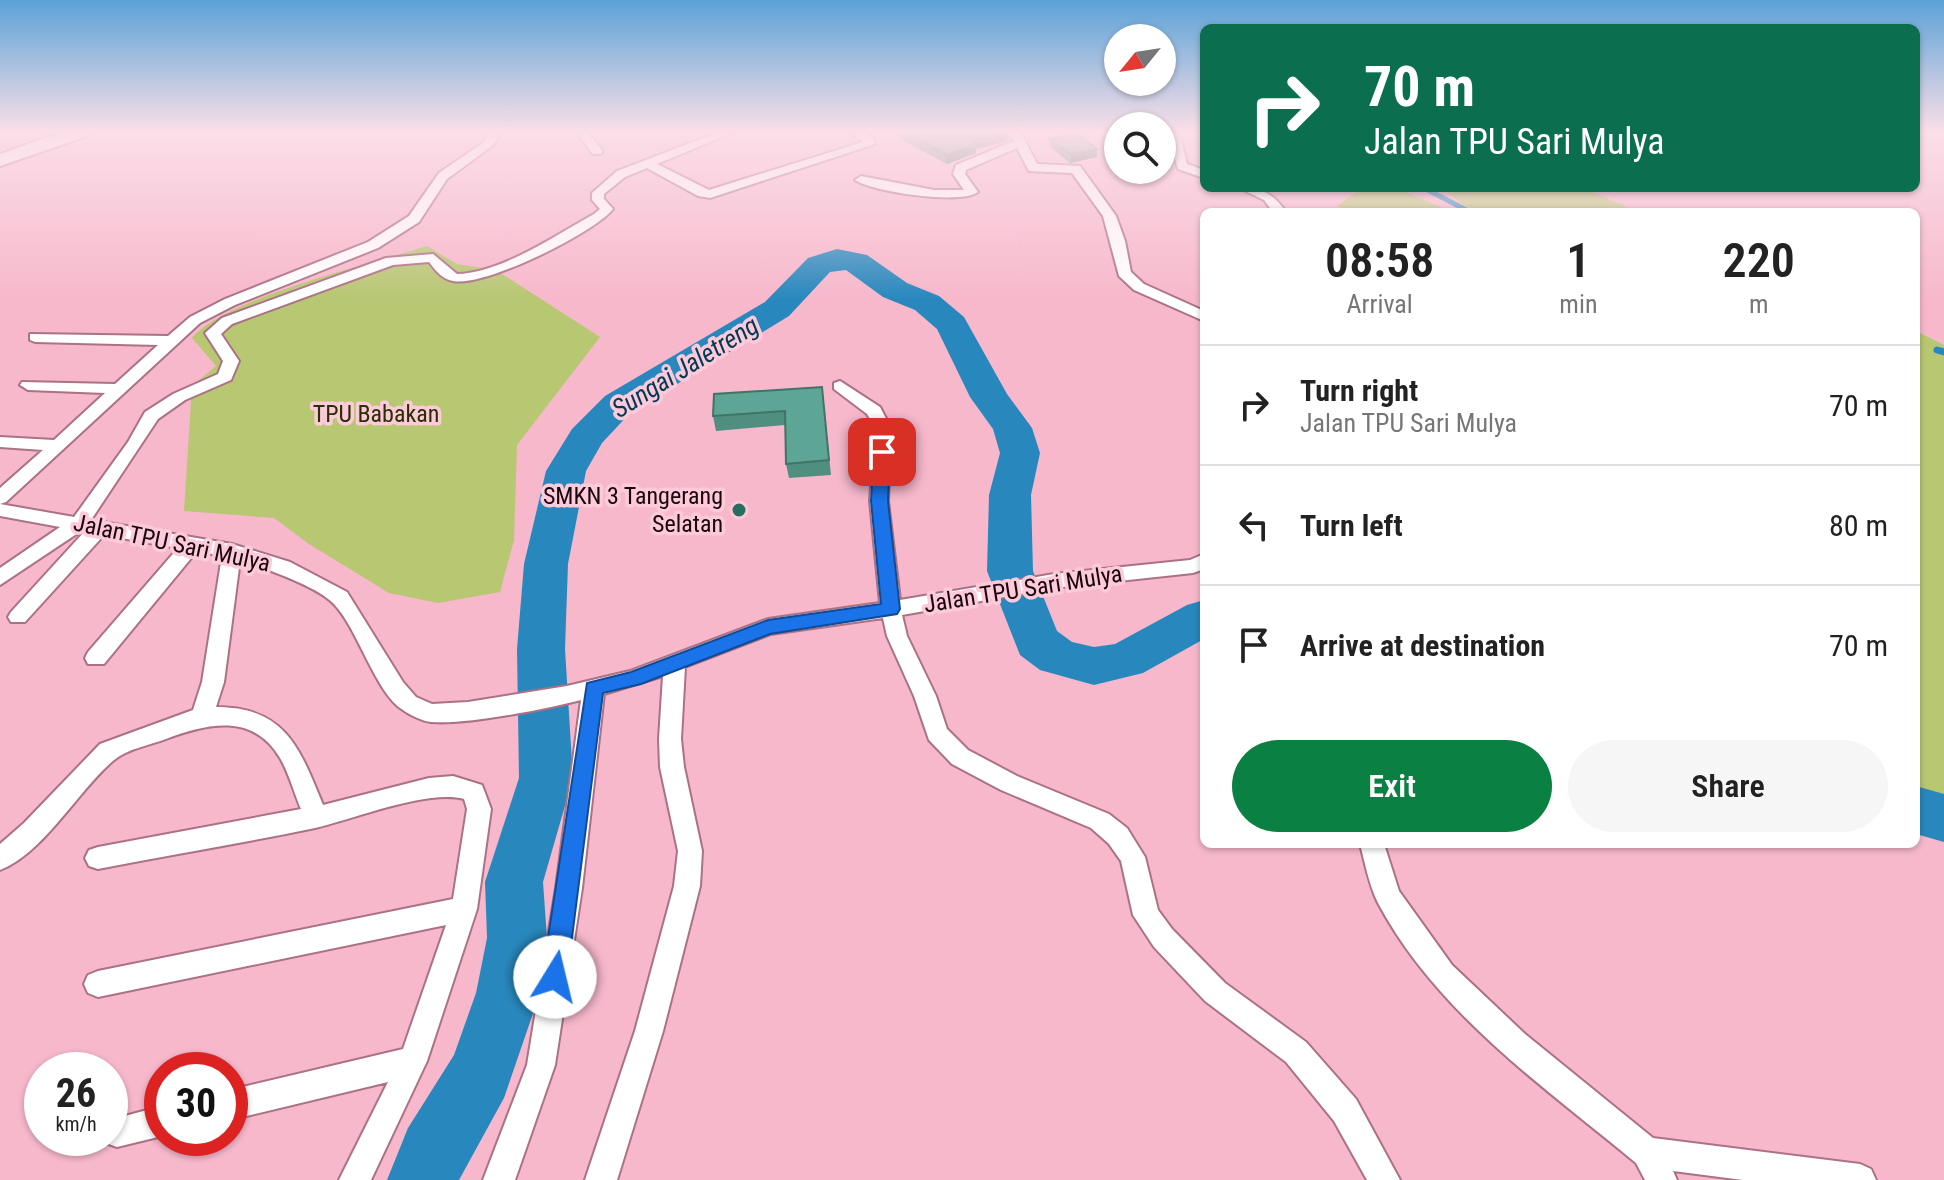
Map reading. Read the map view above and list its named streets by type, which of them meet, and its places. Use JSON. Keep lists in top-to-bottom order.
{
  "streets": {
    "street": ["Jalan TPU Sari Mulya"]
  },
  "water": ["Sungai Jaletreng"],
  "parks": ["TPU Babakan"],
  "places": ["SMKN 3 Tangerang Selatan"],
  "north": "bottom left",
  "page": {
    "turn": ["70 m", "Jalan TPU Sari Mulya"],
    "eta": [
      "08:58",
      "Arrival",
      "1",
      "min",
      "220",
      "m"
    ],
    "list": [
      {
        "name": "Turn right",
        "note": "Jalan TPU Sari Mulya",
        "value": "70 m"
      },
      {
        "name": "Turn left",
        "value": "80 m"
      },
      {
        "name": "Arrive at destination",
        "value": "70 m"
      }
    ],
    "buttons": ["Exit", "Share"],
    "speed": "26 km/h",
    "limit": "30"
  }
}
